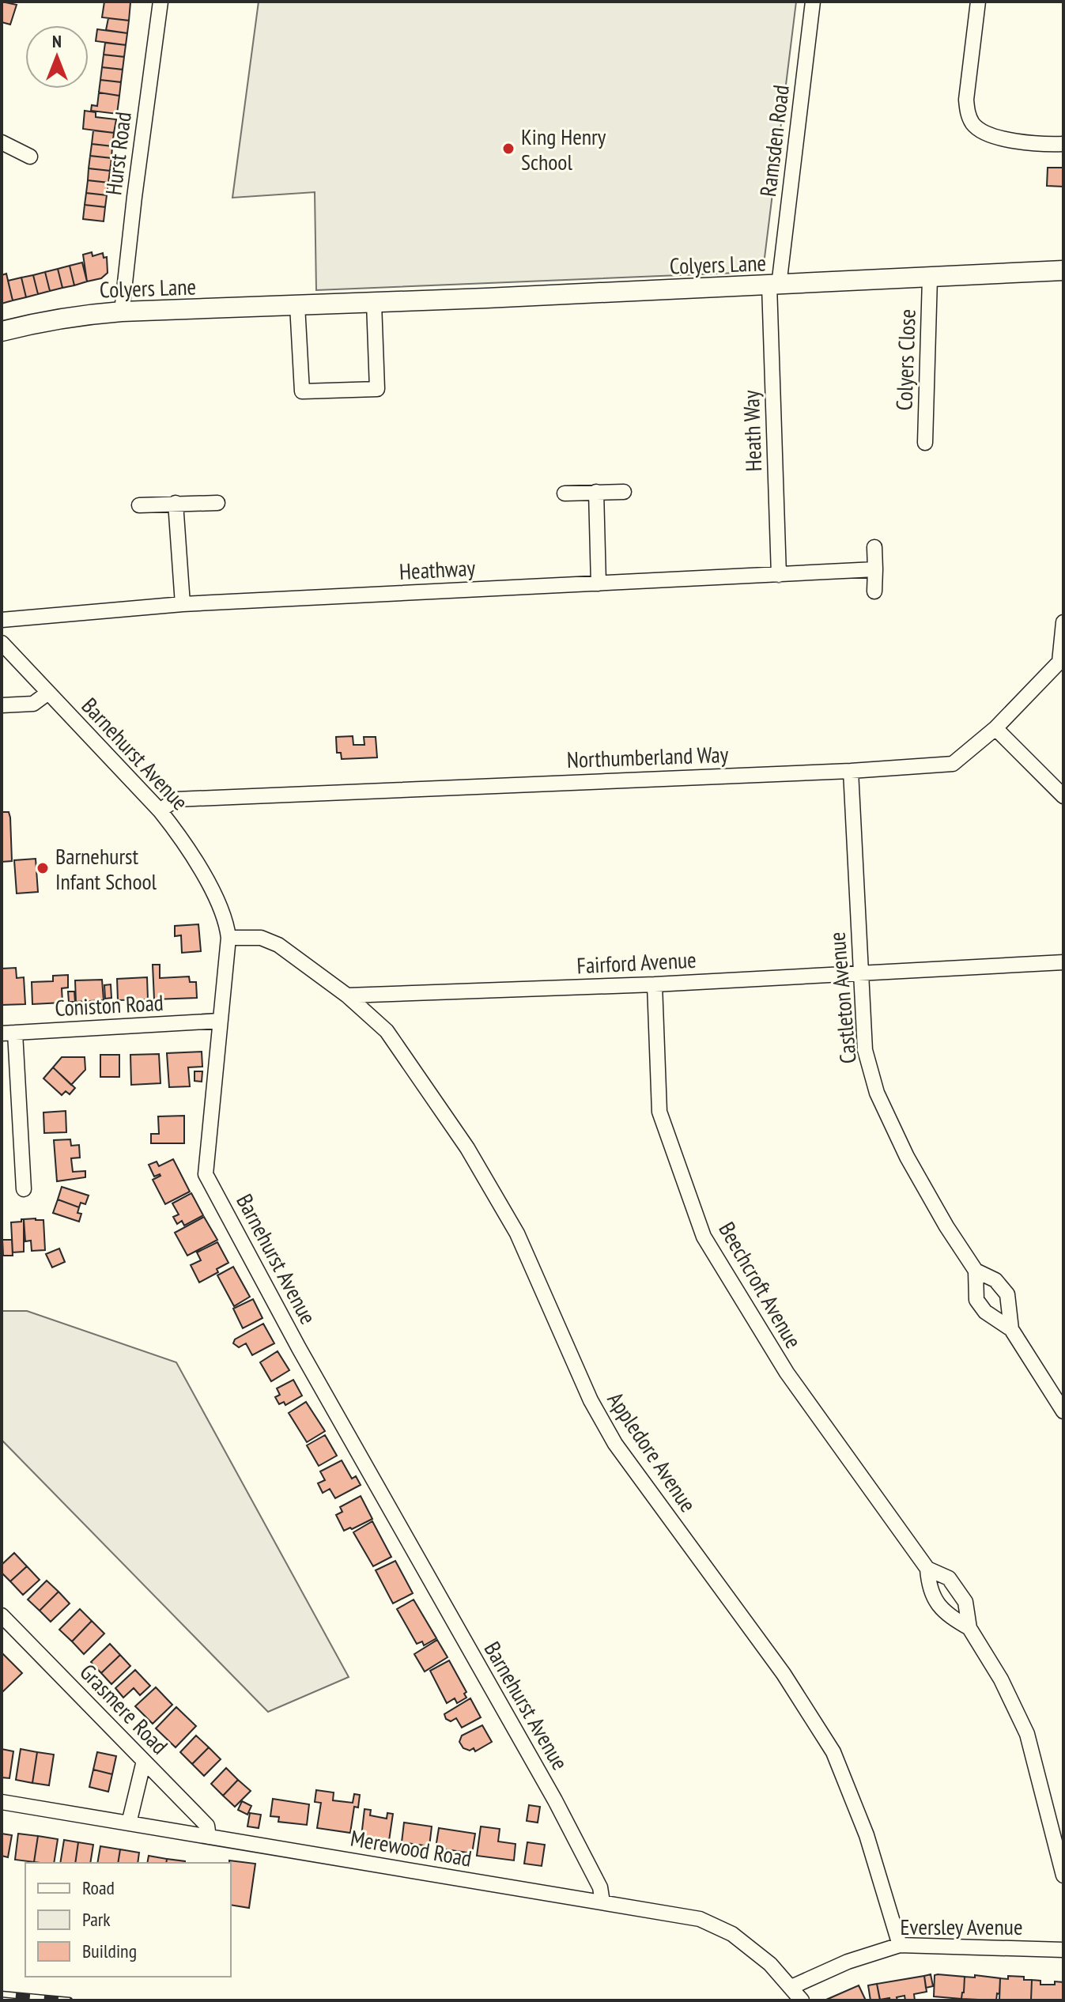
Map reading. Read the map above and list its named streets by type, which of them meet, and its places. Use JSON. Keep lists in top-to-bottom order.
{
  "streets": {
    "street": [
      "Ramsden Road",
      "Hurst Road",
      "Colyers Lane",
      "Colyers Close",
      "Heath Way",
      "Heathway",
      "Barnehurst Avenue",
      "Northumberland Way",
      "Fairford Avenue",
      "Castleton Avenue",
      "Coniston Road",
      "Beechcroft Avenue",
      "Appledore Avenue",
      "Grasmere Road",
      "Merewood Road",
      "Eversley Avenue"
    ]
  },
  "crossings": [
    ["Ramsden Road", "Colyers Lane"],
    ["Ramsden Road", "Heath Way"],
    ["Hurst Road", "Colyers Lane"],
    ["Colyers Lane", "Colyers Close"],
    ["Colyers Lane", "Heath Way"],
    ["Heath Way", "Heathway"],
    ["Barnehurst Avenue", "Northumberland Way"],
    ["Barnehurst Avenue", "Coniston Road"],
    ["Barnehurst Avenue", "Merewood Road"],
    ["Northumberland Way", "Castleton Avenue"],
    ["Fairford Avenue", "Castleton Avenue"],
    ["Fairford Avenue", "Beechcroft Avenue"],
    ["Fairford Avenue", "Appledore Avenue"],
    ["Appledore Avenue", "Eversley Avenue"],
    ["Grasmere Road", "Merewood Road"],
    ["Merewood Road", "Eversley Avenue"]
  ],
  "places": ["King Henry School", "Barnehurst Infant School"],
  "legend": ["Road", "Park", "Building"],
  "north": "top"
}
